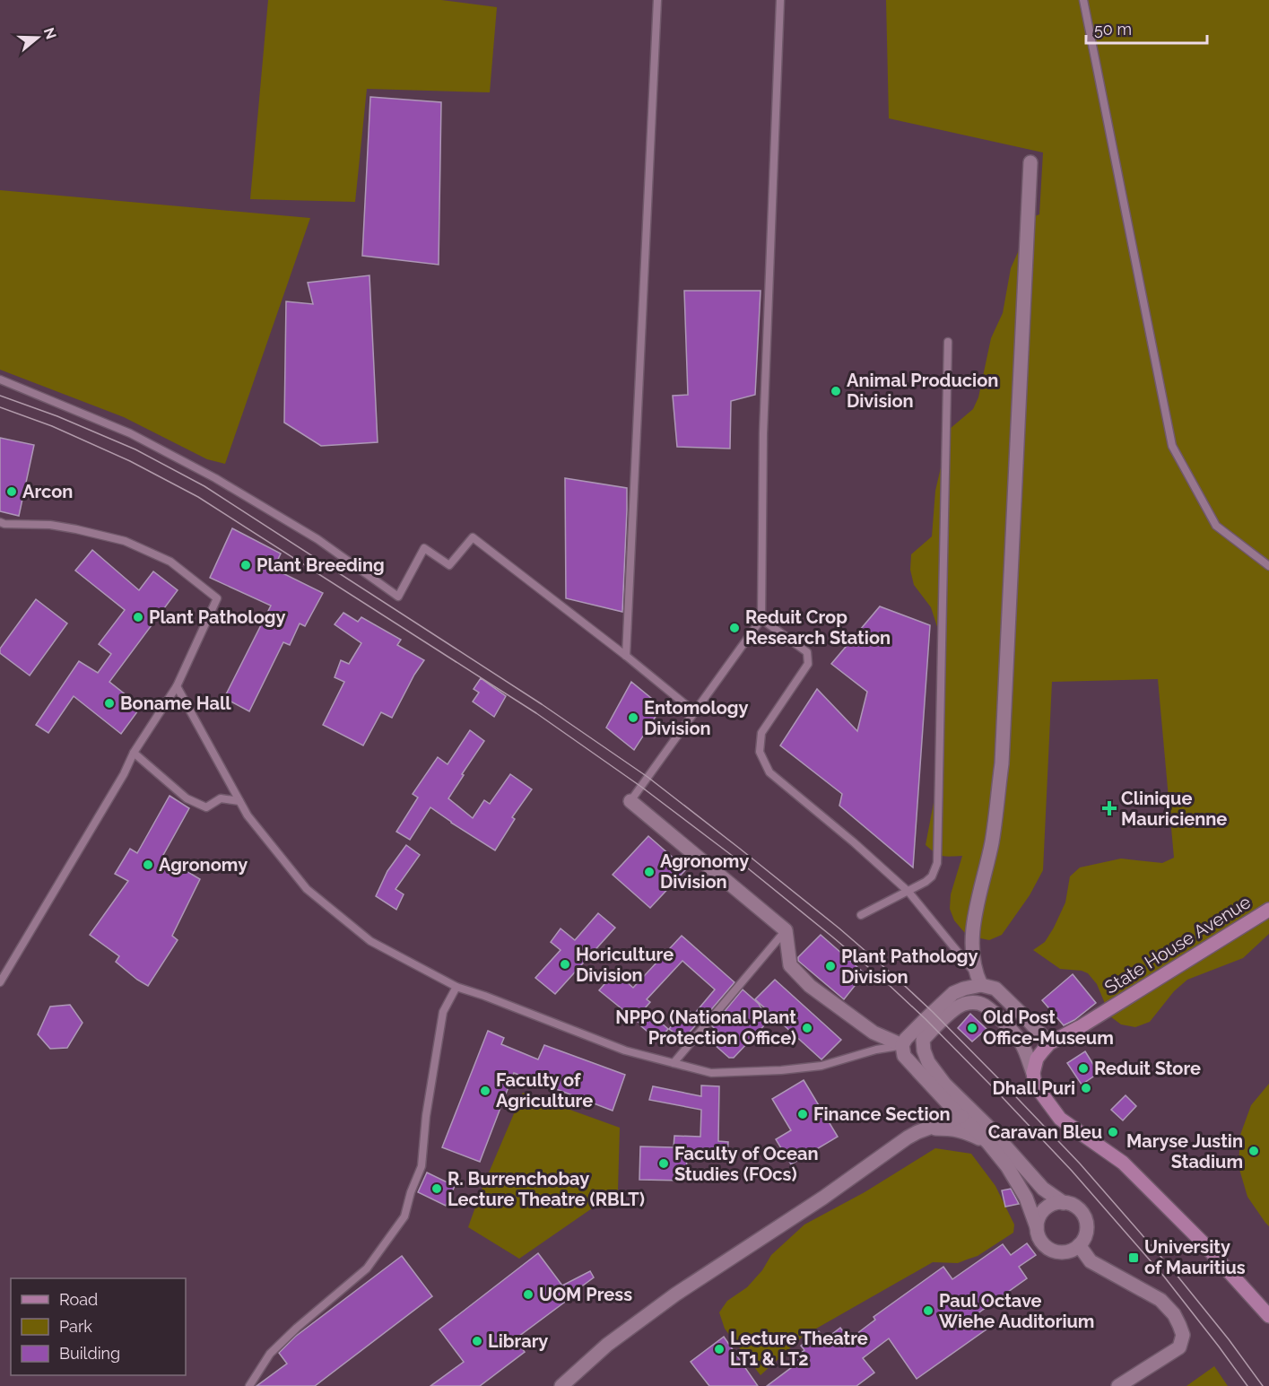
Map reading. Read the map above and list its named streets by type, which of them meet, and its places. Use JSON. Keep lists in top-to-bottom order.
{
  "streets": {
    "street": ["State House Avenue"]
  },
  "places": {
    "other": [
      "Animal Producion Division",
      "Arcon",
      "Plant Breeding",
      "Plant Pathology",
      "Reduit Crop Research Station",
      "Boname Hall",
      "Entomology Division",
      "Agronomy",
      "Agronomy Division",
      "Horiculture Division",
      "Plant Pathology Division",
      "NPPO (National Plant Protection Office)",
      "Old Post Office-Museum",
      "Reduit Store",
      "Dhall Puri",
      "Faculty of Agriculture",
      "Finance Section",
      "Caravan Bleu",
      "Maryse Justin Stadium",
      "Faculty of Ocean Studies (FOcs)",
      "R. Burrenchobay Lecture Theatre (RBLT)",
      "UOM Press",
      "Paul Octave Wiehe Auditorium",
      "Library",
      "Lecture Theatre LT1 & LT2"
    ],
    "health": ["Clinique Mauricienne"],
    "transit": ["University of Mauritius"]
  },
  "legend": ["Road", "Park", "Building"],
  "scale_bar": "50 m",
  "north": "right"
}
